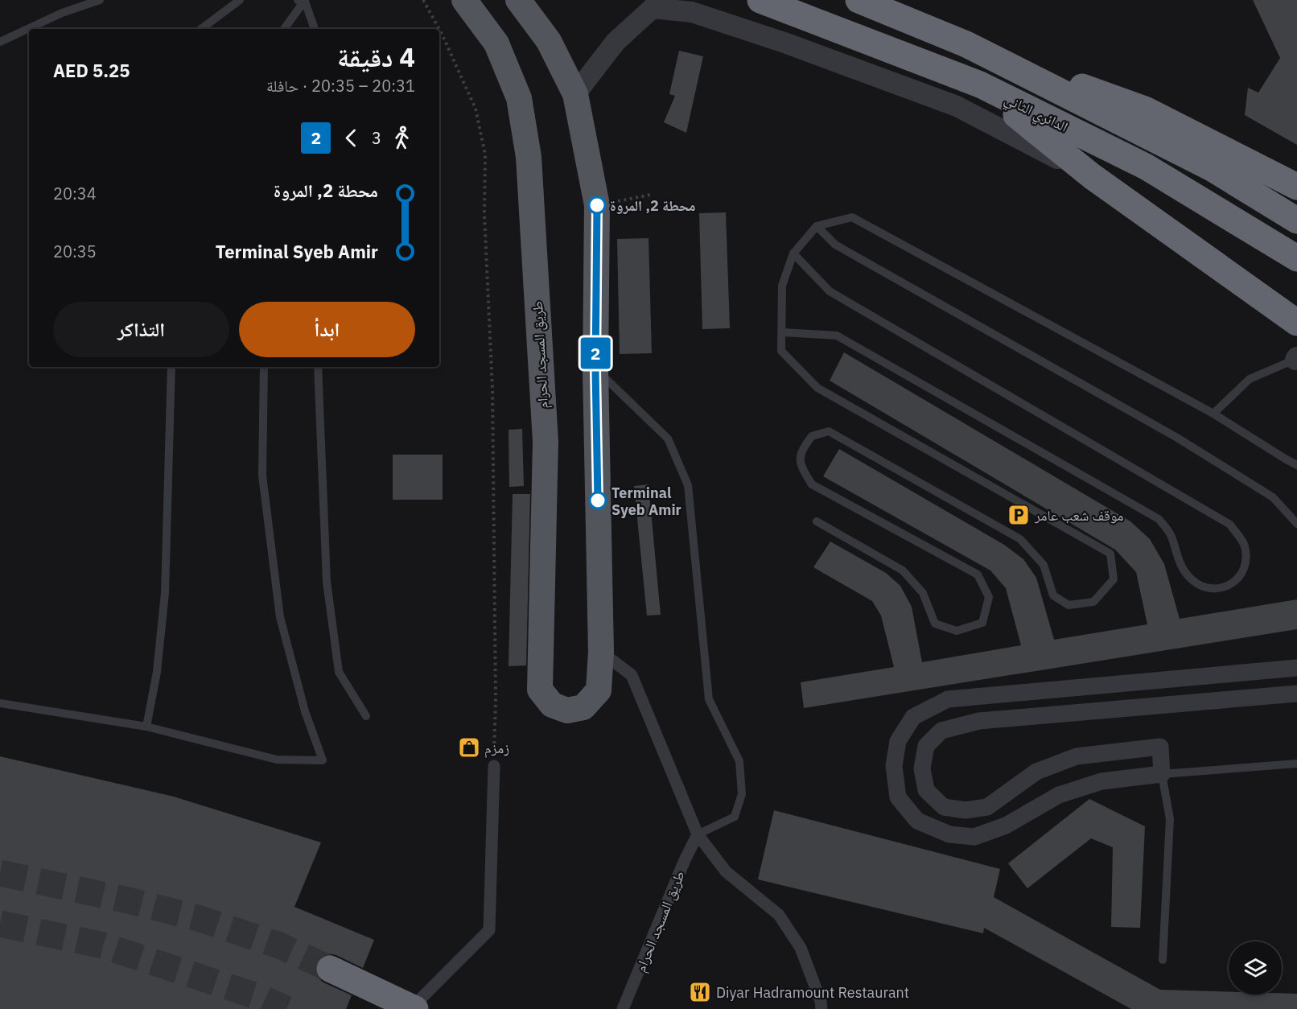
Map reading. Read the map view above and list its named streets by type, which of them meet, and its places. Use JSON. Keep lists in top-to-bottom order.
{
  "streets": {
    "highway": ["الدائري الثاني"],
    "main road": ["طريق المسجد الحرام"]
  },
  "places": {
    "other": ["محطة 2, المروة", "Terminal Syeb Amir"],
    "parking": ["موقف شعب عامر"],
    "shop": ["زمزم"],
    "restaurant": ["Diyar Hadramount Restaurant"]
  },
  "lines": ["bus line 2"],
  "page": {
    "on_map": "2",
    "heading": ["4 دقيقة", "20:31 – 20:35 · حافلة", "AED 5.25"],
    "legs": ["3", "2"],
    "list": [
      {
        "name": "محطة 2, المروة",
        "value": "20:34"
      },
      {
        "name": "Terminal Syeb Amir",
        "value": "20:35"
      }
    ],
    "buttons": ["ابدأ", "التذاكر"]
  }
}
